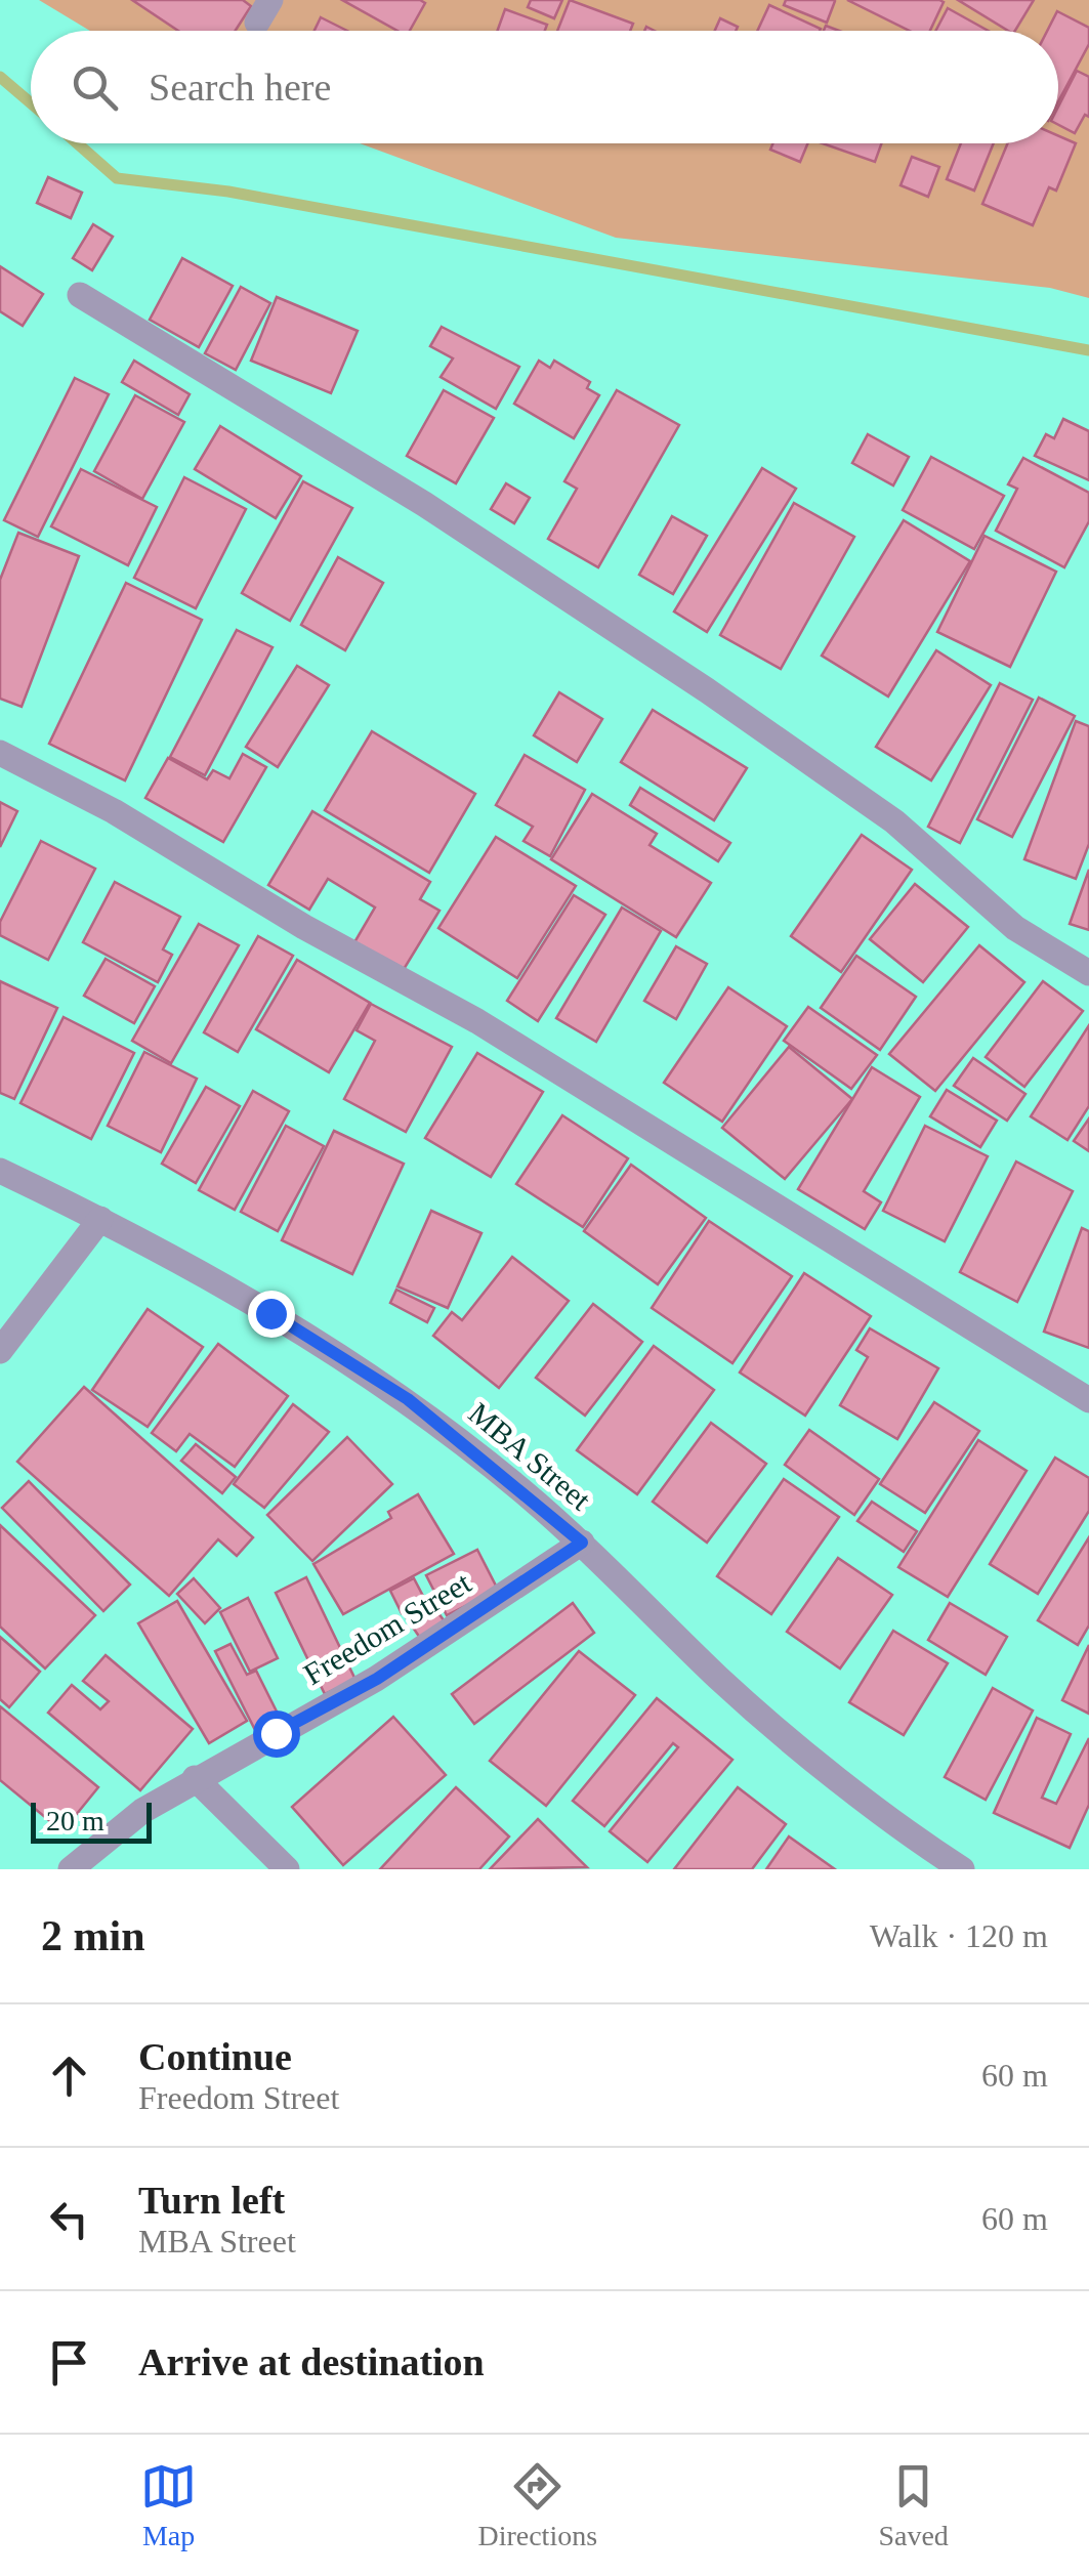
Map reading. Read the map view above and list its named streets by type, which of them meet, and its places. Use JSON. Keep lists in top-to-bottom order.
{
  "streets": {
    "street": ["MBA Street", "Freedom Street"]
  },
  "crossings": [
    ["MBA Street", "Freedom Street"]
  ],
  "scale_bar": "20 m",
  "page": {
    "search": "Search here",
    "scale": "20 m",
    "heading": ["2 min", "Walk · 120 m"],
    "list": [
      ["Continue", "Freedom Street", "60 m"],
      ["Turn left", "MBA Street", "60 m"],
      "Arrive at destination"
    ],
    "nav": ["Map", "Directions", "Saved"]
  }
}
